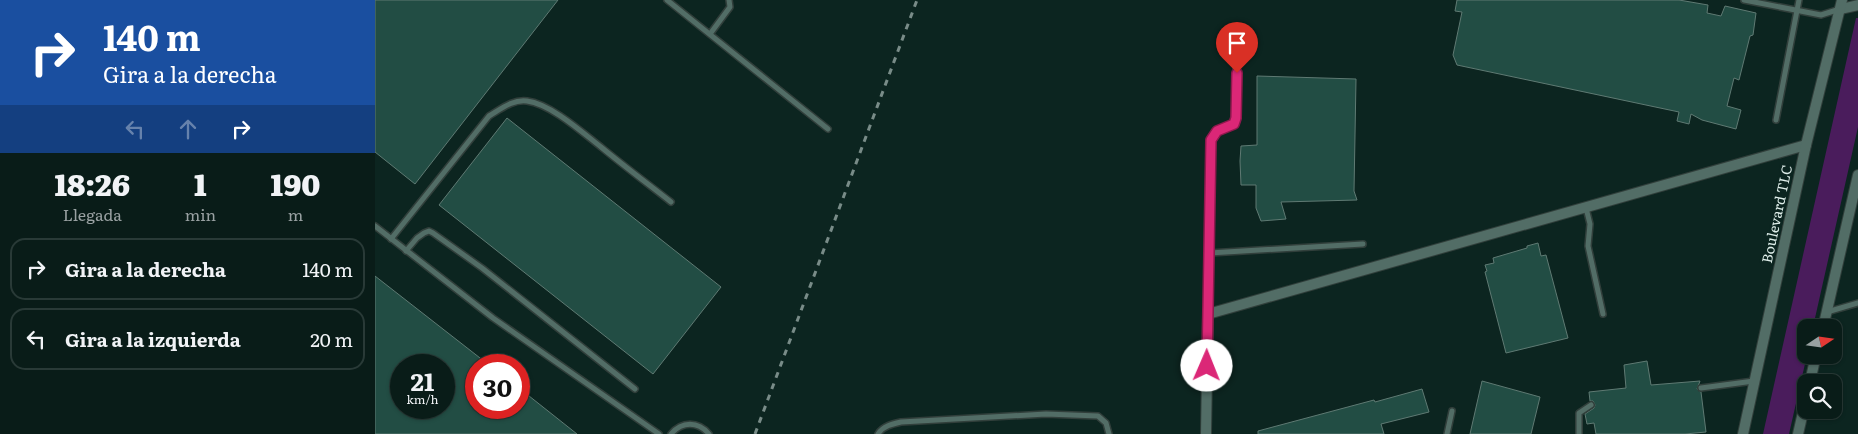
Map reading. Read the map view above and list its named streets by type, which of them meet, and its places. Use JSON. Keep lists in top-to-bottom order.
{
  "streets": {
    "street": ["Boulevard TLC"]
  },
  "north": "right",
  "page": {
    "turn": ["140 m", "Gira a la derecha"],
    "eta": [
      "18:26",
      "Llegada",
      "1",
      "min",
      "190",
      "m"
    ],
    "list": [
      {
        "name": "Gira a la derecha",
        "value": "140 m"
      },
      {
        "name": "Gira a la izquierda",
        "value": "20 m"
      }
    ],
    "speed": "21 km/h",
    "limit": "30"
  }
}
